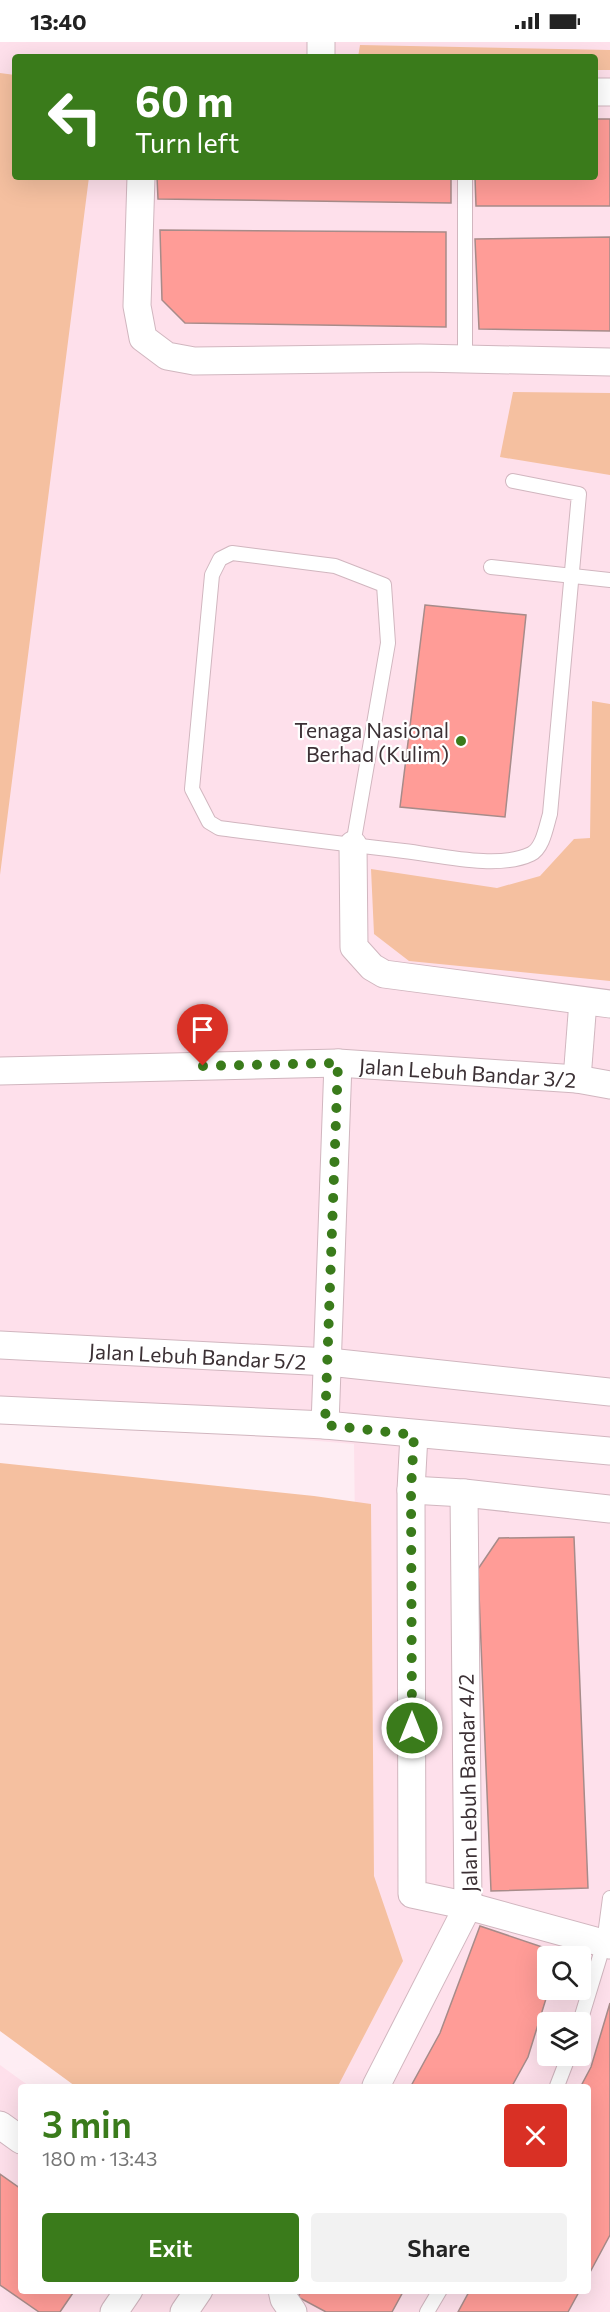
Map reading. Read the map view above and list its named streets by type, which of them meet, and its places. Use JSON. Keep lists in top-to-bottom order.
{
  "streets": {
    "street": ["Jalan Lebuh Bandar 3/2", "Jalan Lebuh Bandar 5/2", "Jalan Lebuh Bandar 4/2"]
  },
  "places": ["Tenaga Nasional Berhad (Kulim)"],
  "page": {
    "status": "13:40",
    "turn": ["60 m", "Turn left"],
    "heading": ["3 min", "180 m · 13:43"],
    "buttons": ["Exit", "Share"]
  }
}
